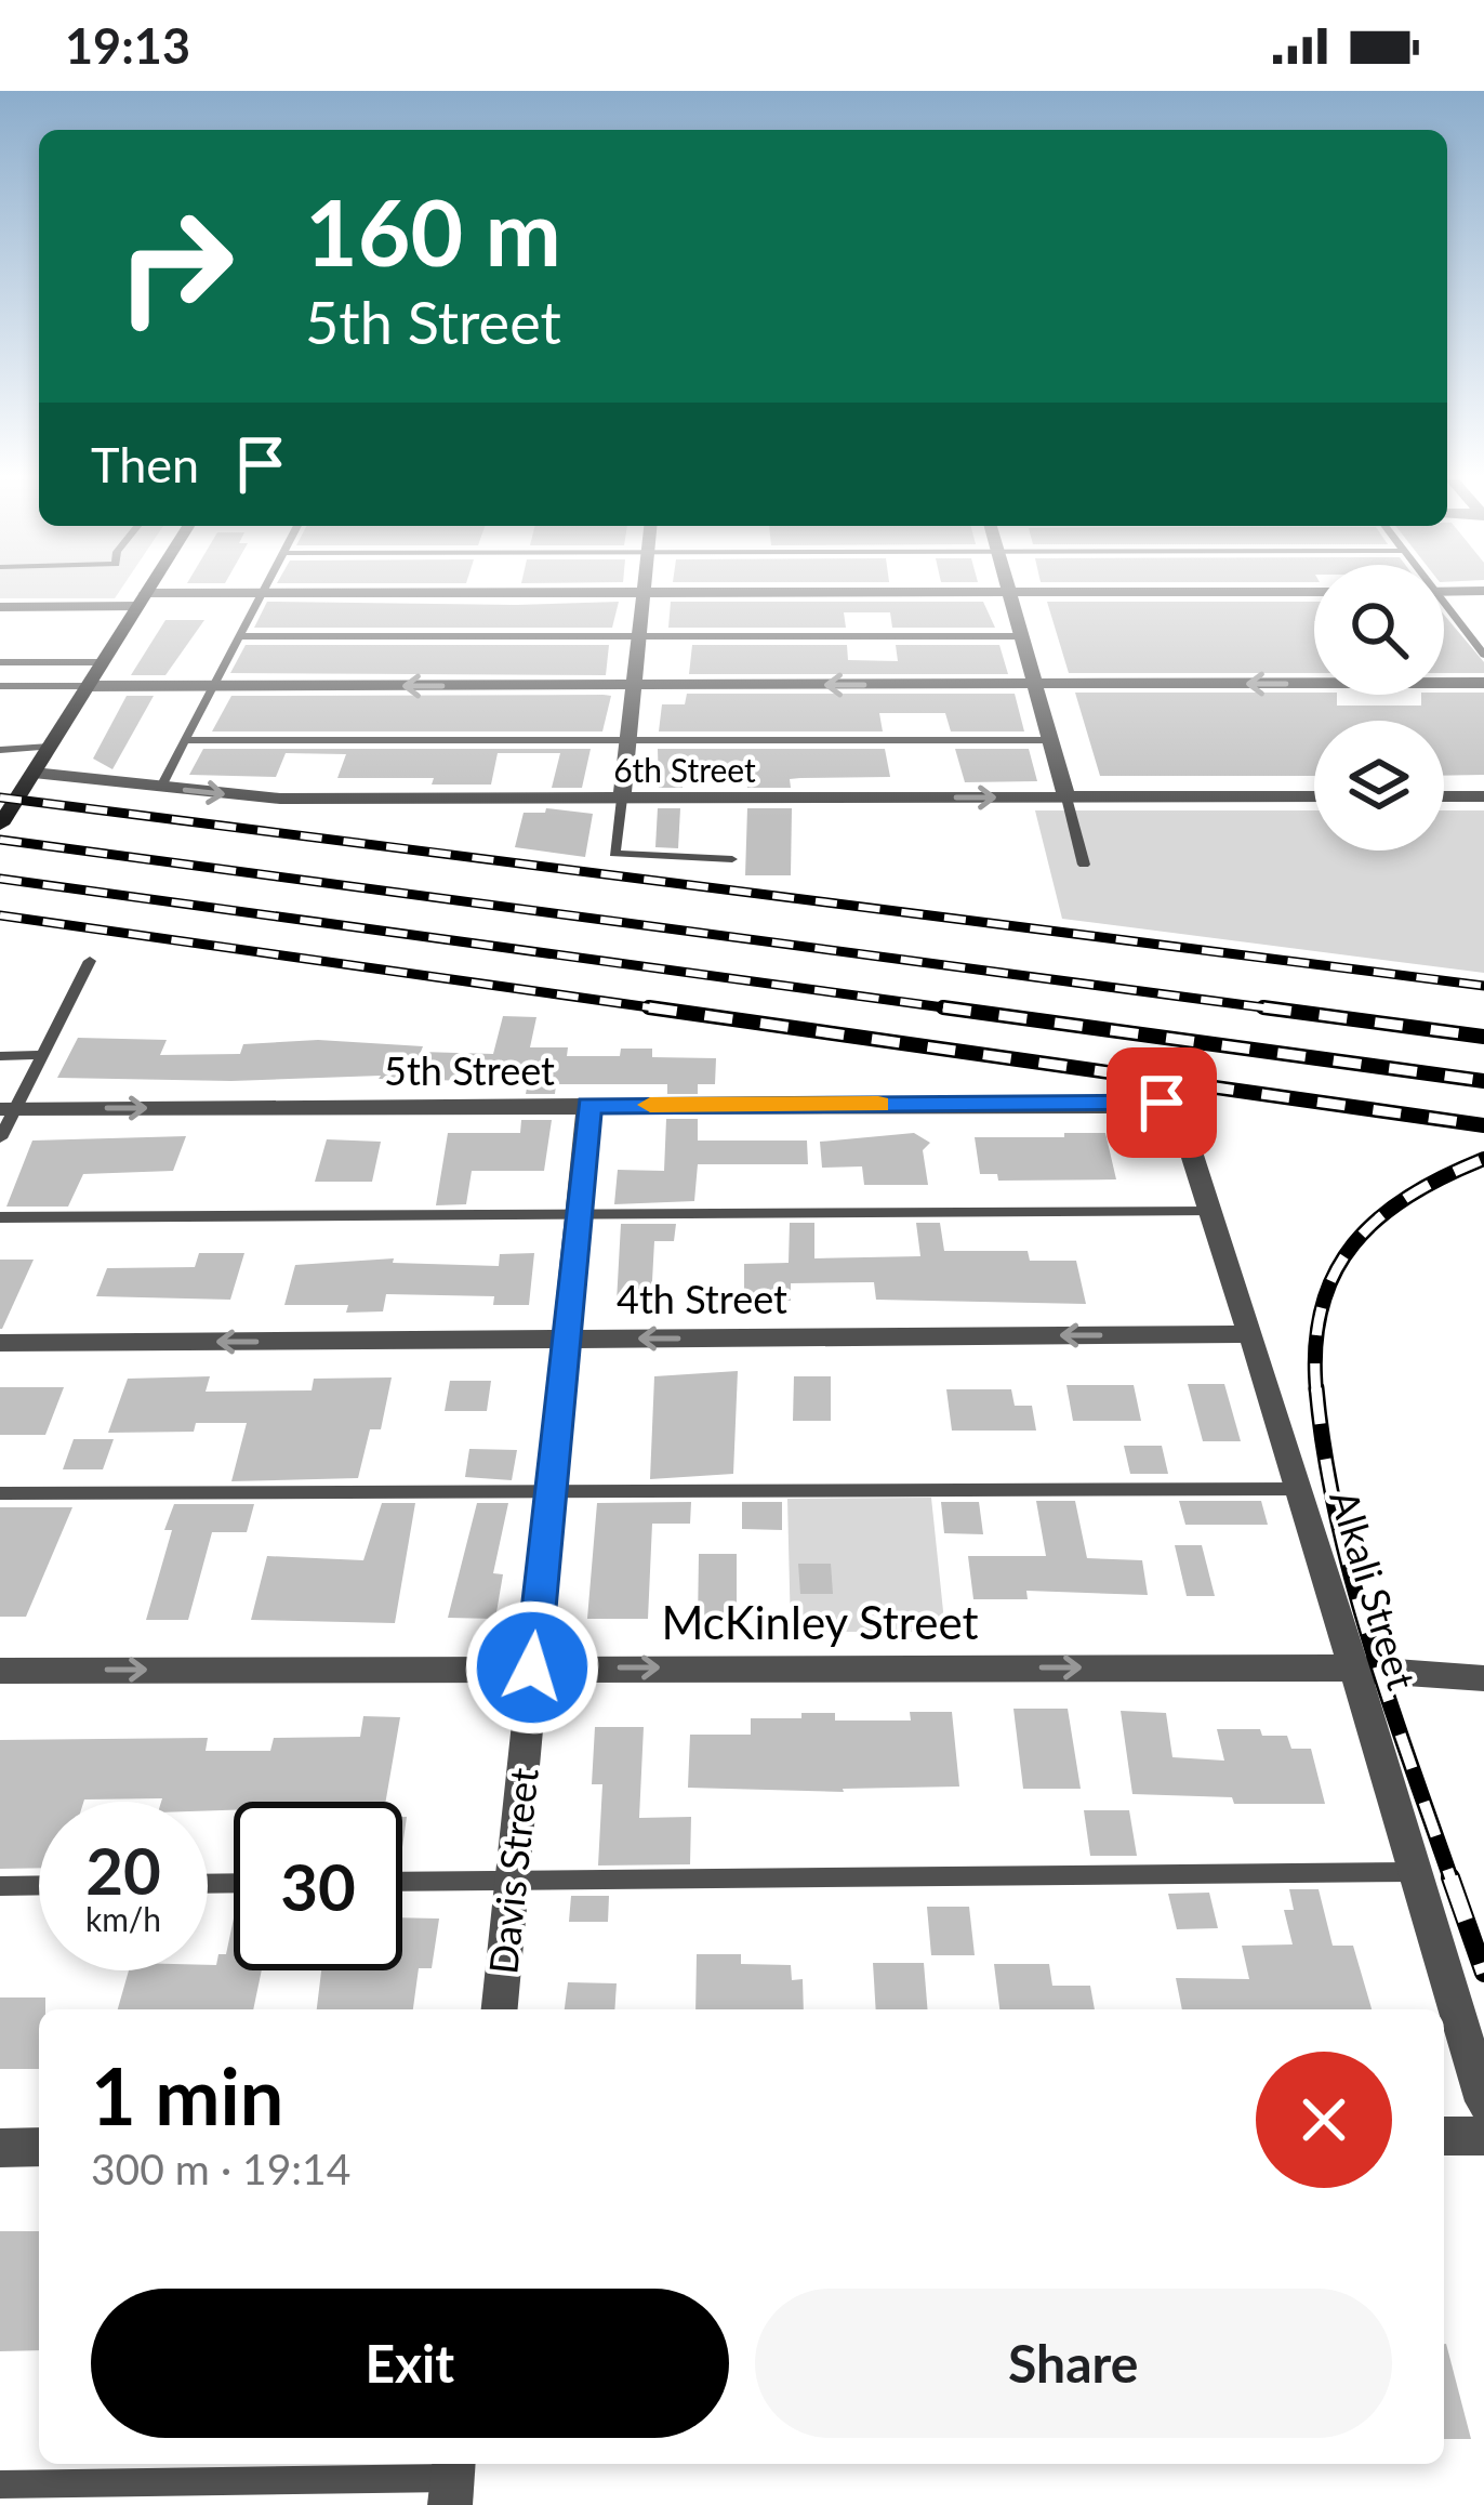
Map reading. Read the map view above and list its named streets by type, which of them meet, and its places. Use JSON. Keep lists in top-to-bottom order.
{
  "streets": {
    "street": [
      "6th Street",
      "5th Street",
      "4th Street",
      "Alkali Street",
      "McKinley Street",
      "Davis Street"
    ]
  },
  "crossings": [
    ["5th Street", "Alkali Street"],
    ["5th Street", "Davis Street"],
    ["4th Street", "Alkali Street"],
    ["4th Street", "Davis Street"],
    ["Alkali Street", "McKinley Street"],
    ["McKinley Street", "Davis Street"]
  ],
  "one_way": ["5th Street", "4th Street", "McKinley Street"],
  "page": {
    "status": "19:13",
    "turn": ["160 m", "5th Street"],
    "then": "Then",
    "speed": "20 km/h",
    "limit": "30",
    "heading": ["1 min", "300 m · 19:14"],
    "buttons": ["Exit", "Share"]
  }
}
